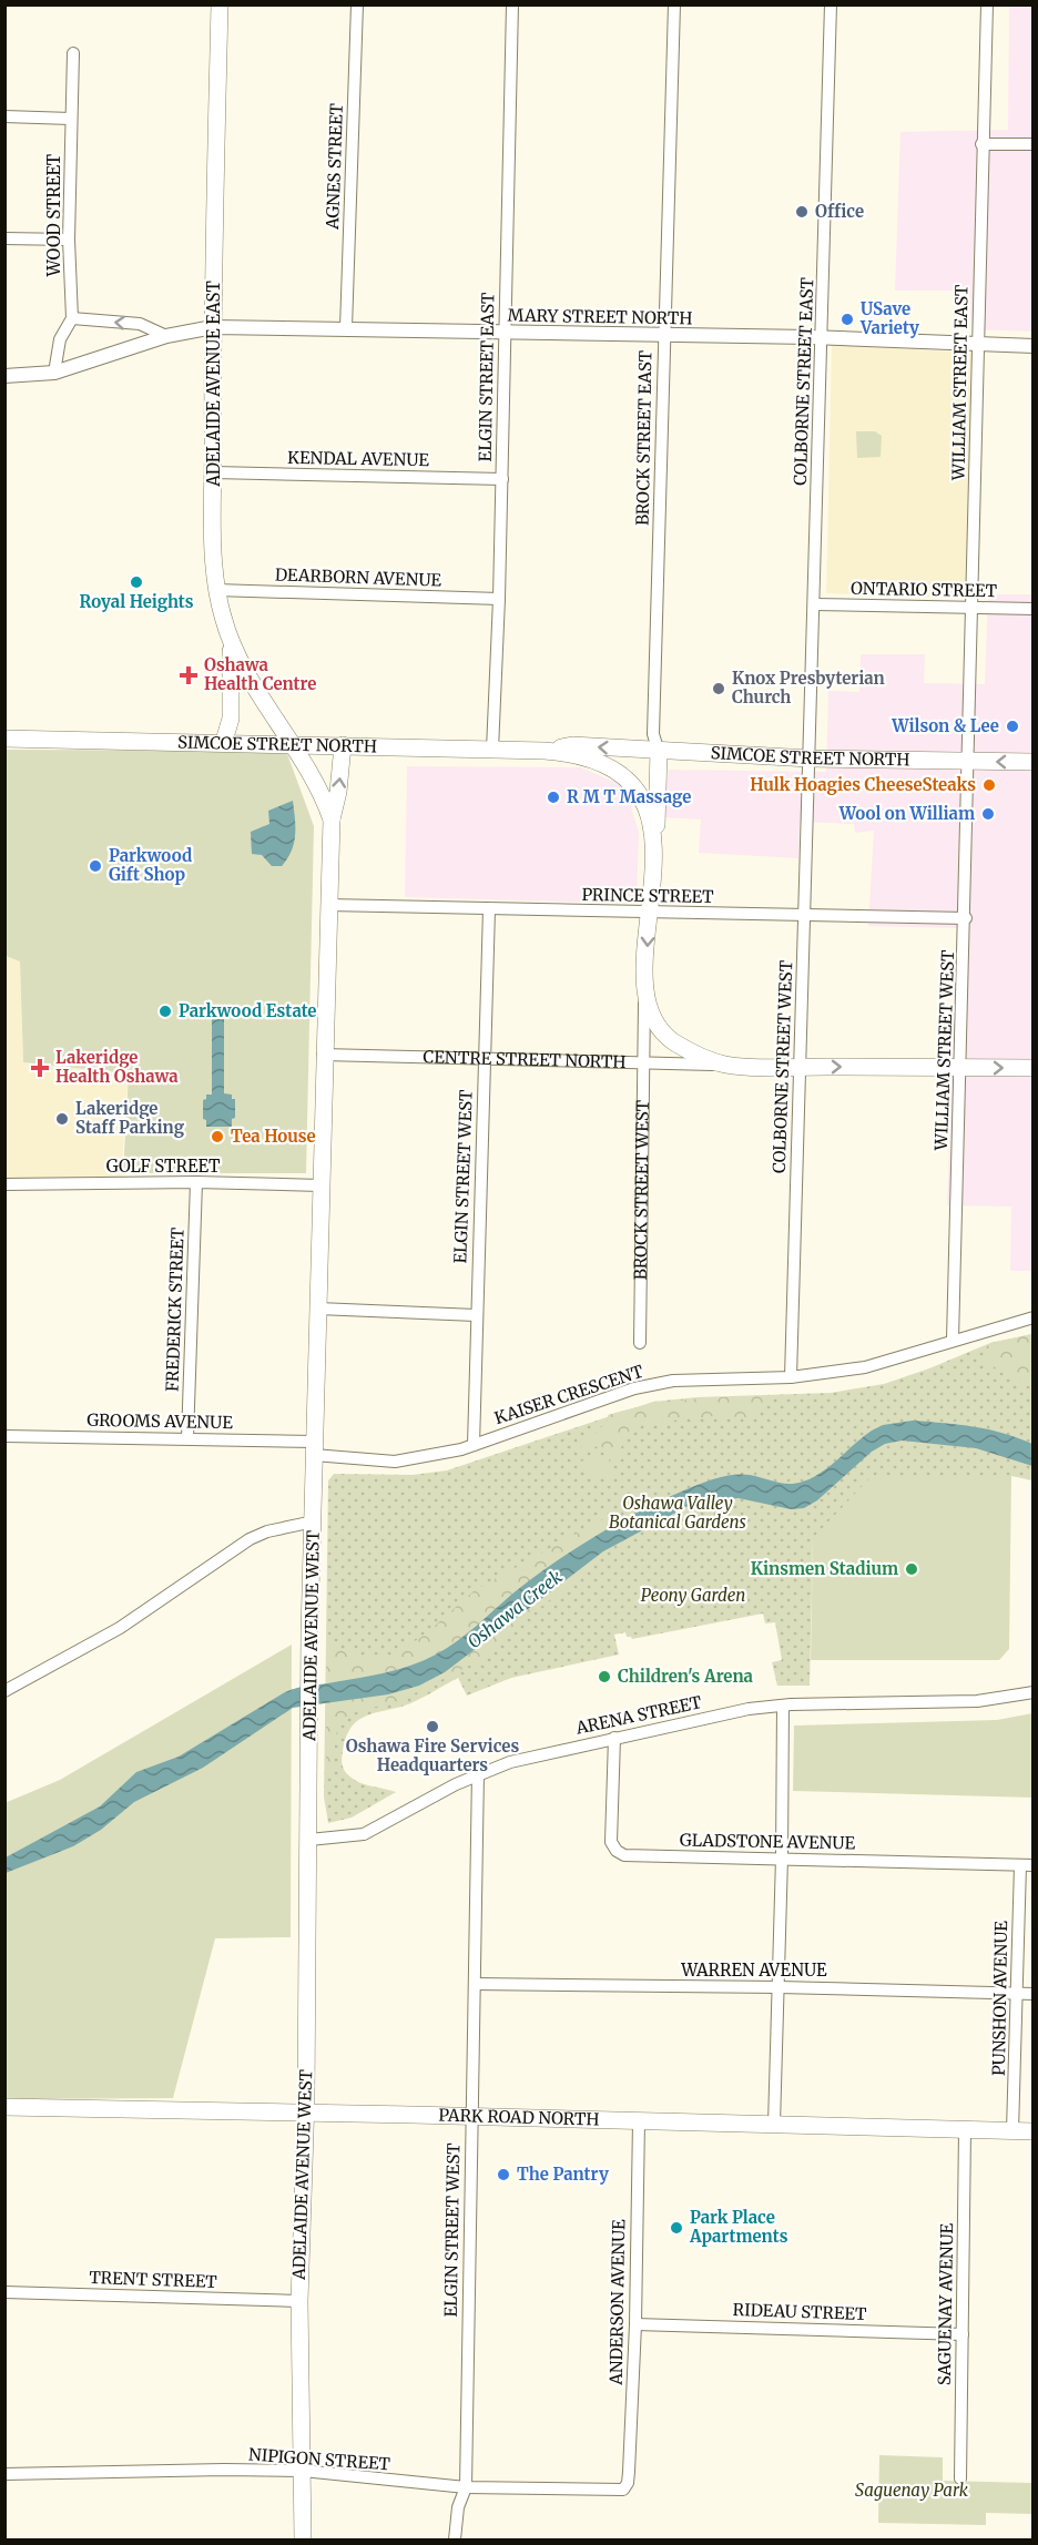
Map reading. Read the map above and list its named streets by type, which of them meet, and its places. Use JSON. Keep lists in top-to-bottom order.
{
  "streets": {
    "main road": [
      "ADELAIDE AVENUE EAST",
      "SIMCOE STREET NORTH",
      "CENTRE STREET NORTH",
      "BROCK STREET WEST",
      "ADELAIDE AVENUE WEST",
      "PARK ROAD NORTH"
    ],
    "street": [
      "AGNES STREET",
      "WOOD STREET",
      "MARY STREET NORTH",
      "ELGIN STREET EAST",
      "COLBORNE STREET EAST",
      "WILLIAM STREET EAST",
      "BROCK STREET EAST",
      "KENDAL AVENUE",
      "DEARBORN AVENUE",
      "ONTARIO STREET",
      "PRINCE STREET",
      "WILLIAM STREET WEST",
      "COLBORNE STREET WEST",
      "GOLF STREET",
      "ELGIN STREET WEST",
      "FREDERICK STREET",
      "KAISER CRESCENT",
      "GROOMS AVENUE",
      "ARENA STREET",
      "GLADSTONE AVENUE",
      "WARREN AVENUE",
      "PUNSHON AVENUE",
      "TRENT STREET",
      "ANDERSON AVENUE",
      "SAGUENAY AVENUE",
      "RIDEAU STREET",
      "NIPIGON STREET"
    ]
  },
  "crossings": [
    ["AGNES STREET", "MARY STREET NORTH"],
    ["WOOD STREET", "MARY STREET NORTH"],
    ["MARY STREET NORTH", "ELGIN STREET EAST"],
    ["MARY STREET NORTH", "COLBORNE STREET EAST"],
    ["MARY STREET NORTH", "WILLIAM STREET EAST"],
    ["MARY STREET NORTH", "ADELAIDE AVENUE EAST"],
    ["MARY STREET NORTH", "BROCK STREET EAST"],
    ["ELGIN STREET EAST", "KENDAL AVENUE"],
    ["ELGIN STREET EAST", "DEARBORN AVENUE"],
    ["ELGIN STREET EAST", "SIMCOE STREET NORTH"],
    ["COLBORNE STREET EAST", "ONTARIO STREET"],
    ["COLBORNE STREET EAST", "SIMCOE STREET NORTH"],
    ["COLBORNE STREET EAST", "COLBORNE STREET WEST"],
    ["WILLIAM STREET EAST", "ONTARIO STREET"],
    ["WILLIAM STREET EAST", "SIMCOE STREET NORTH"],
    ["WILLIAM STREET EAST", "WILLIAM STREET WEST"],
    ["ADELAIDE AVENUE EAST", "KENDAL AVENUE"],
    ["ADELAIDE AVENUE EAST", "DEARBORN AVENUE"],
    ["ADELAIDE AVENUE EAST", "SIMCOE STREET NORTH"],
    ["ADELAIDE AVENUE EAST", "ADELAIDE AVENUE WEST"],
    ["BROCK STREET EAST", "SIMCOE STREET NORTH"],
    ["SIMCOE STREET NORTH", "WILLIAM STREET WEST"],
    ["SIMCOE STREET NORTH", "COLBORNE STREET WEST"],
    ["SIMCOE STREET NORTH", "BROCK STREET WEST"],
    ["SIMCOE STREET NORTH", "ADELAIDE AVENUE WEST"],
    ["PRINCE STREET", "WILLIAM STREET WEST"],
    ["PRINCE STREET", "COLBORNE STREET WEST"],
    ["PRINCE STREET", "ELGIN STREET WEST"],
    ["PRINCE STREET", "BROCK STREET WEST"],
    ["PRINCE STREET", "ADELAIDE AVENUE WEST"],
    ["WILLIAM STREET WEST", "CENTRE STREET NORTH"],
    ["WILLIAM STREET WEST", "KAISER CRESCENT"],
    ["CENTRE STREET NORTH", "COLBORNE STREET WEST"],
    ["CENTRE STREET NORTH", "ELGIN STREET WEST"],
    ["CENTRE STREET NORTH", "BROCK STREET WEST"],
    ["CENTRE STREET NORTH", "ADELAIDE AVENUE WEST"],
    ["COLBORNE STREET WEST", "KAISER CRESCENT"],
    ["GOLF STREET", "FREDERICK STREET"],
    ["GOLF STREET", "ADELAIDE AVENUE WEST"],
    ["ELGIN STREET WEST", "KAISER CRESCENT"],
    ["ELGIN STREET WEST", "ARENA STREET"],
    ["ELGIN STREET WEST", "WARREN AVENUE"],
    ["ELGIN STREET WEST", "PARK ROAD NORTH"],
    ["ELGIN STREET WEST", "NIPIGON STREET"],
    ["FREDERICK STREET", "GROOMS AVENUE"],
    ["KAISER CRESCENT", "GROOMS AVENUE"],
    ["KAISER CRESCENT", "ADELAIDE AVENUE WEST"],
    ["GROOMS AVENUE", "ADELAIDE AVENUE WEST"],
    ["ADELAIDE AVENUE WEST", "ARENA STREET"],
    ["ADELAIDE AVENUE WEST", "PARK ROAD NORTH"],
    ["ADELAIDE AVENUE WEST", "TRENT STREET"],
    ["ADELAIDE AVENUE WEST", "NIPIGON STREET"],
    ["ARENA STREET", "GLADSTONE AVENUE"],
    ["GLADSTONE AVENUE", "PUNSHON AVENUE"],
    ["WARREN AVENUE", "PUNSHON AVENUE"],
    ["PUNSHON AVENUE", "PARK ROAD NORTH"],
    ["PARK ROAD NORTH", "ANDERSON AVENUE"],
    ["PARK ROAD NORTH", "SAGUENAY AVENUE"],
    ["ANDERSON AVENUE", "RIDEAU STREET"],
    ["ANDERSON AVENUE", "NIPIGON STREET"],
    ["SAGUENAY AVENUE", "RIDEAU STREET"]
  ],
  "water": ["Oshawa Creek"],
  "parks": ["Oshawa Valley Botanical Gardens", "Peony Garden", "Saguenay Park"],
  "places": {
    "other": [
      "Office",
      "USave Variety",
      "Royal Heights",
      "Knox Presbyterian Church",
      "Wilson & Lee",
      "Hulk Hoagies CheeseSteaks",
      "R M T Massage",
      "Wool on William",
      "Parkwood Gift Shop",
      "Parkwood Estate",
      "Lakeridge Staff Parking",
      "Tea House",
      "Kinsmen Stadium",
      "Children's Arena",
      "Oshawa Fire Services Headquarters",
      "The Pantry",
      "Park Place Apartments"
    ],
    "health": ["Oshawa Health Centre", "Lakeridge Health Oshawa"]
  }
}
